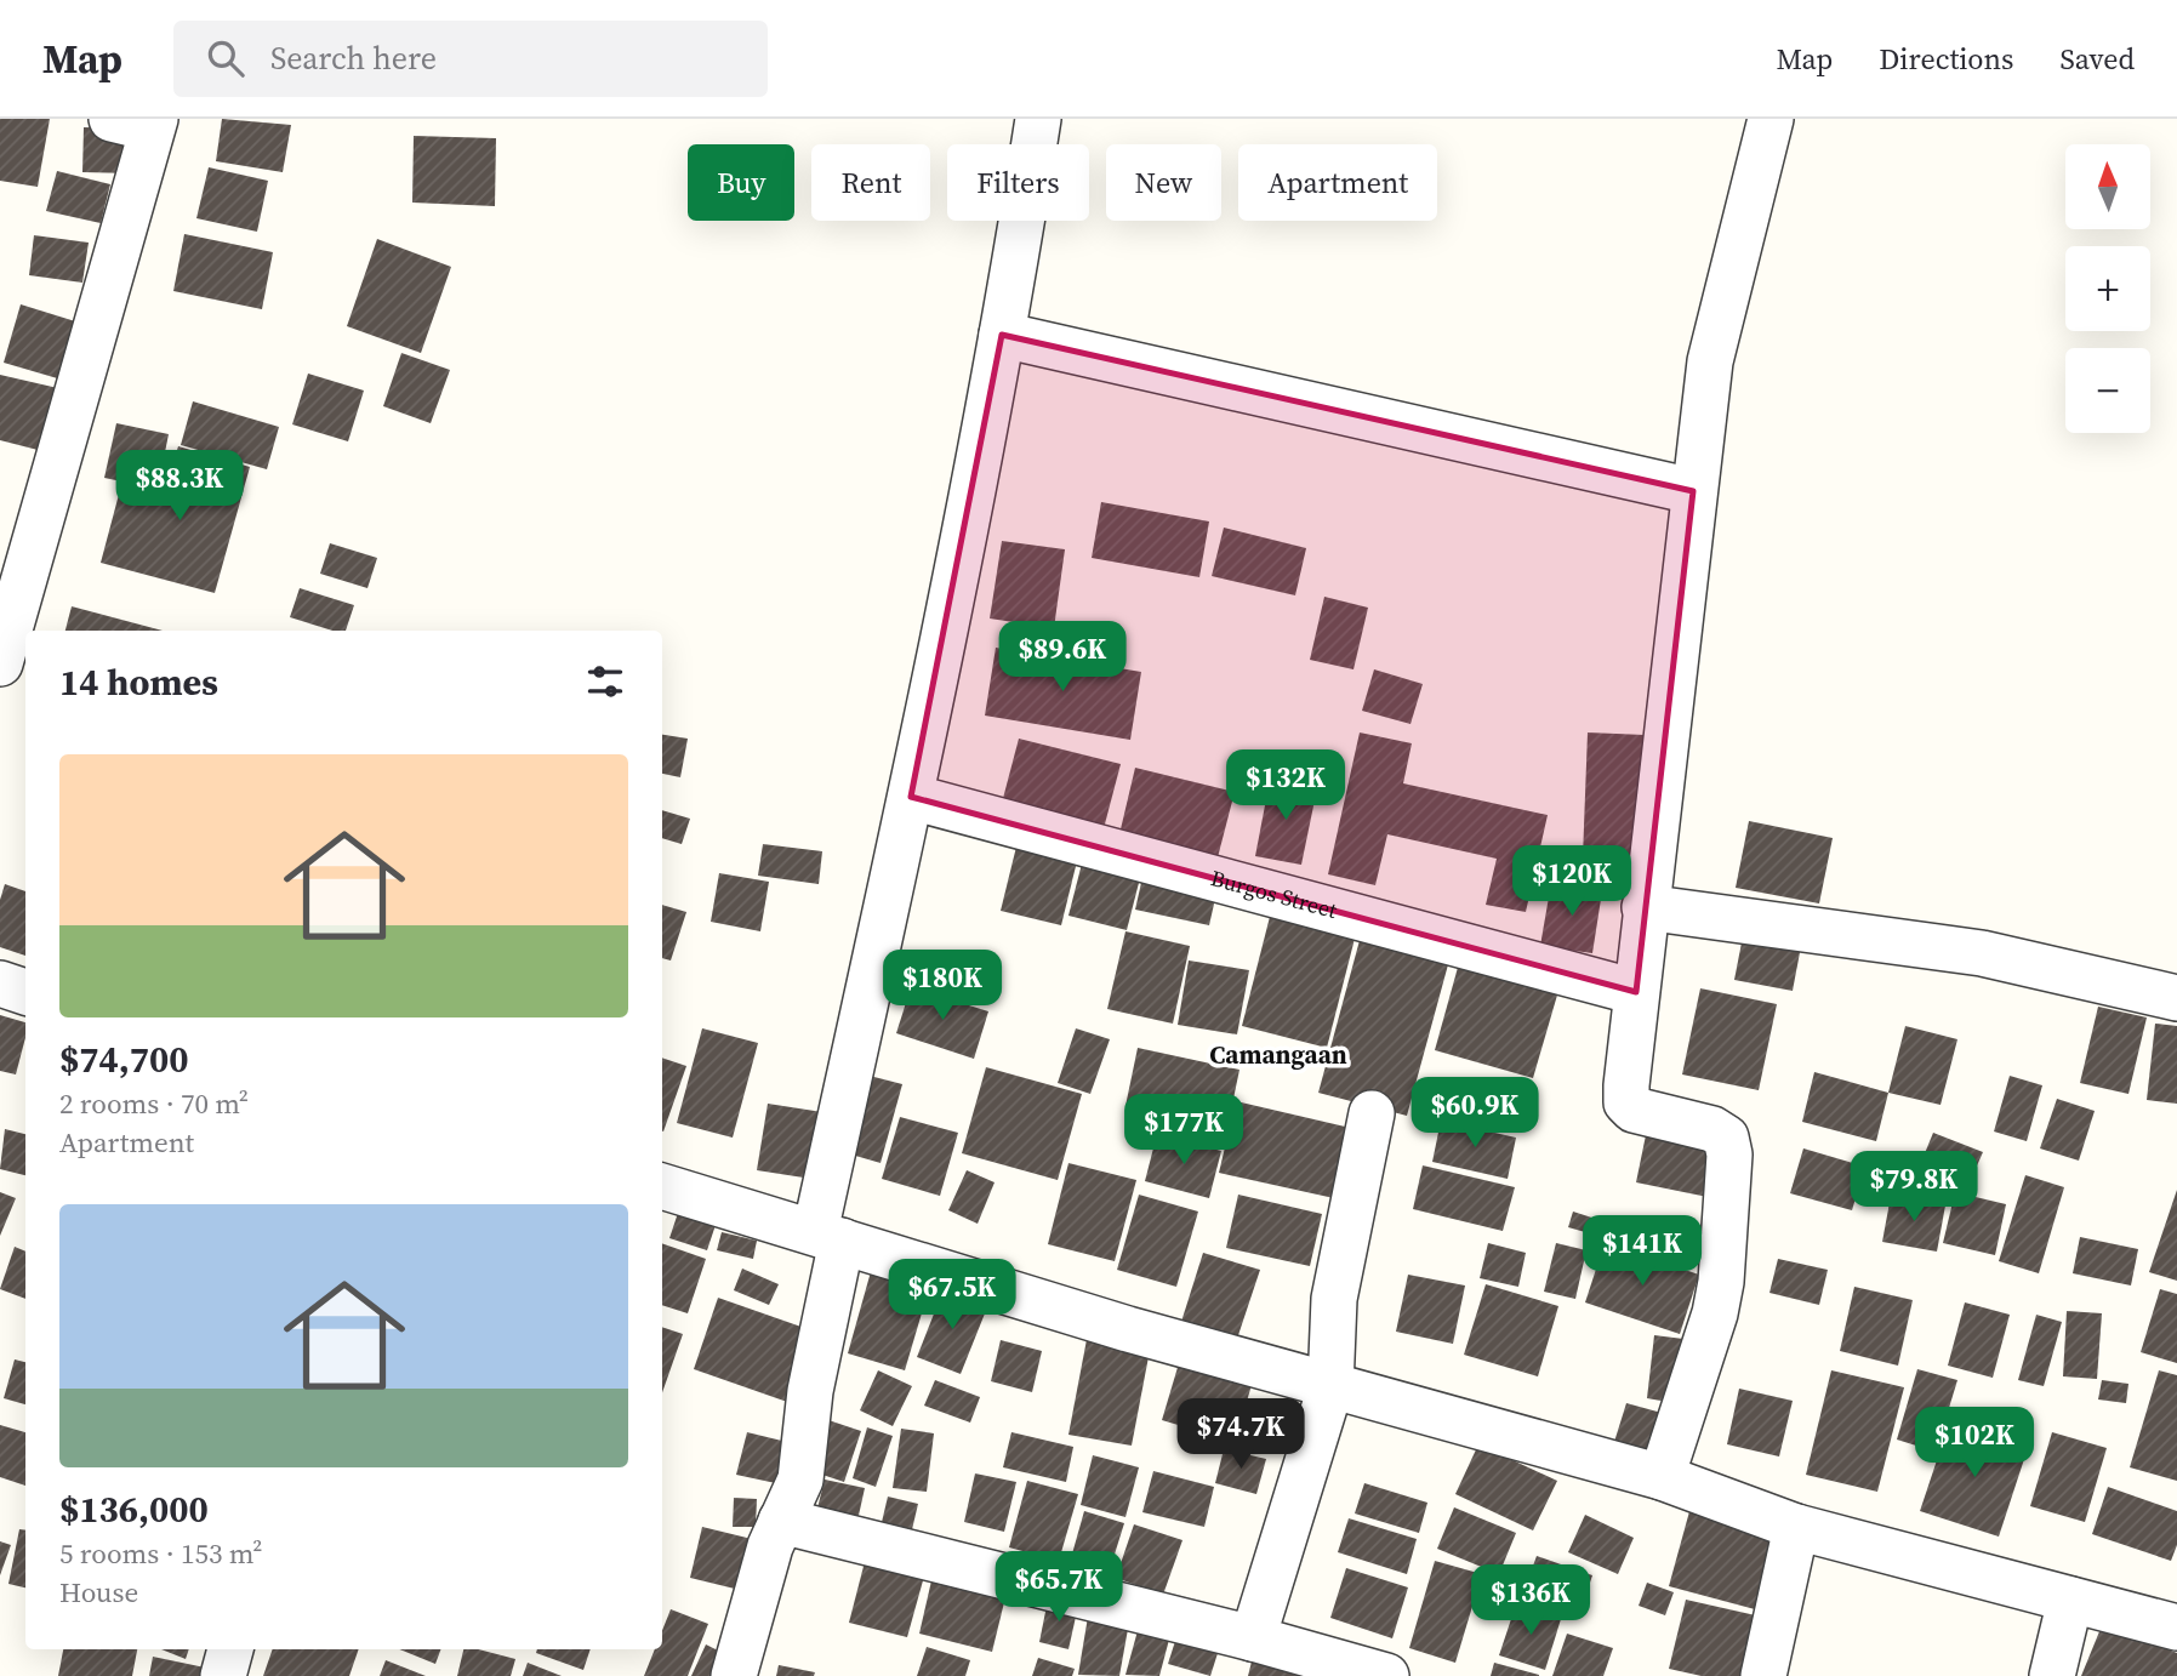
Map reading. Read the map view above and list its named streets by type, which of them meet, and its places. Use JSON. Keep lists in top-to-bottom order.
{
  "streets": {
    "street": ["Burgos Street"]
  },
  "districts": ["Camangaan"],
  "north": "top",
  "page": {
    "header": "Map",
    "search": "Search here",
    "nav": ["Map", "Directions", "Saved"],
    "map_buttons": ["+", "−"],
    "chip": [
      "Buy",
      "Rent",
      "Filters",
      "New",
      "Apartment"
    ],
    "price": [
      "$88.3K",
      "$89.6K",
      "$132K",
      "$120K",
      "$180K",
      "$60.9K",
      "$177K",
      "$79.8K",
      "$141K",
      "$67.5K",
      "$74.7K",
      "$102K",
      "$65.7K",
      "$136K"
    ],
    "heading": "14 homes",
    "list": [
      {
        "name": "$74,700",
        "note": "2 rooms · 70 m² · Apartment"
      },
      {
        "name": "$136,000",
        "note": "5 rooms · 153 m² · House"
      }
    ]
  }
}
